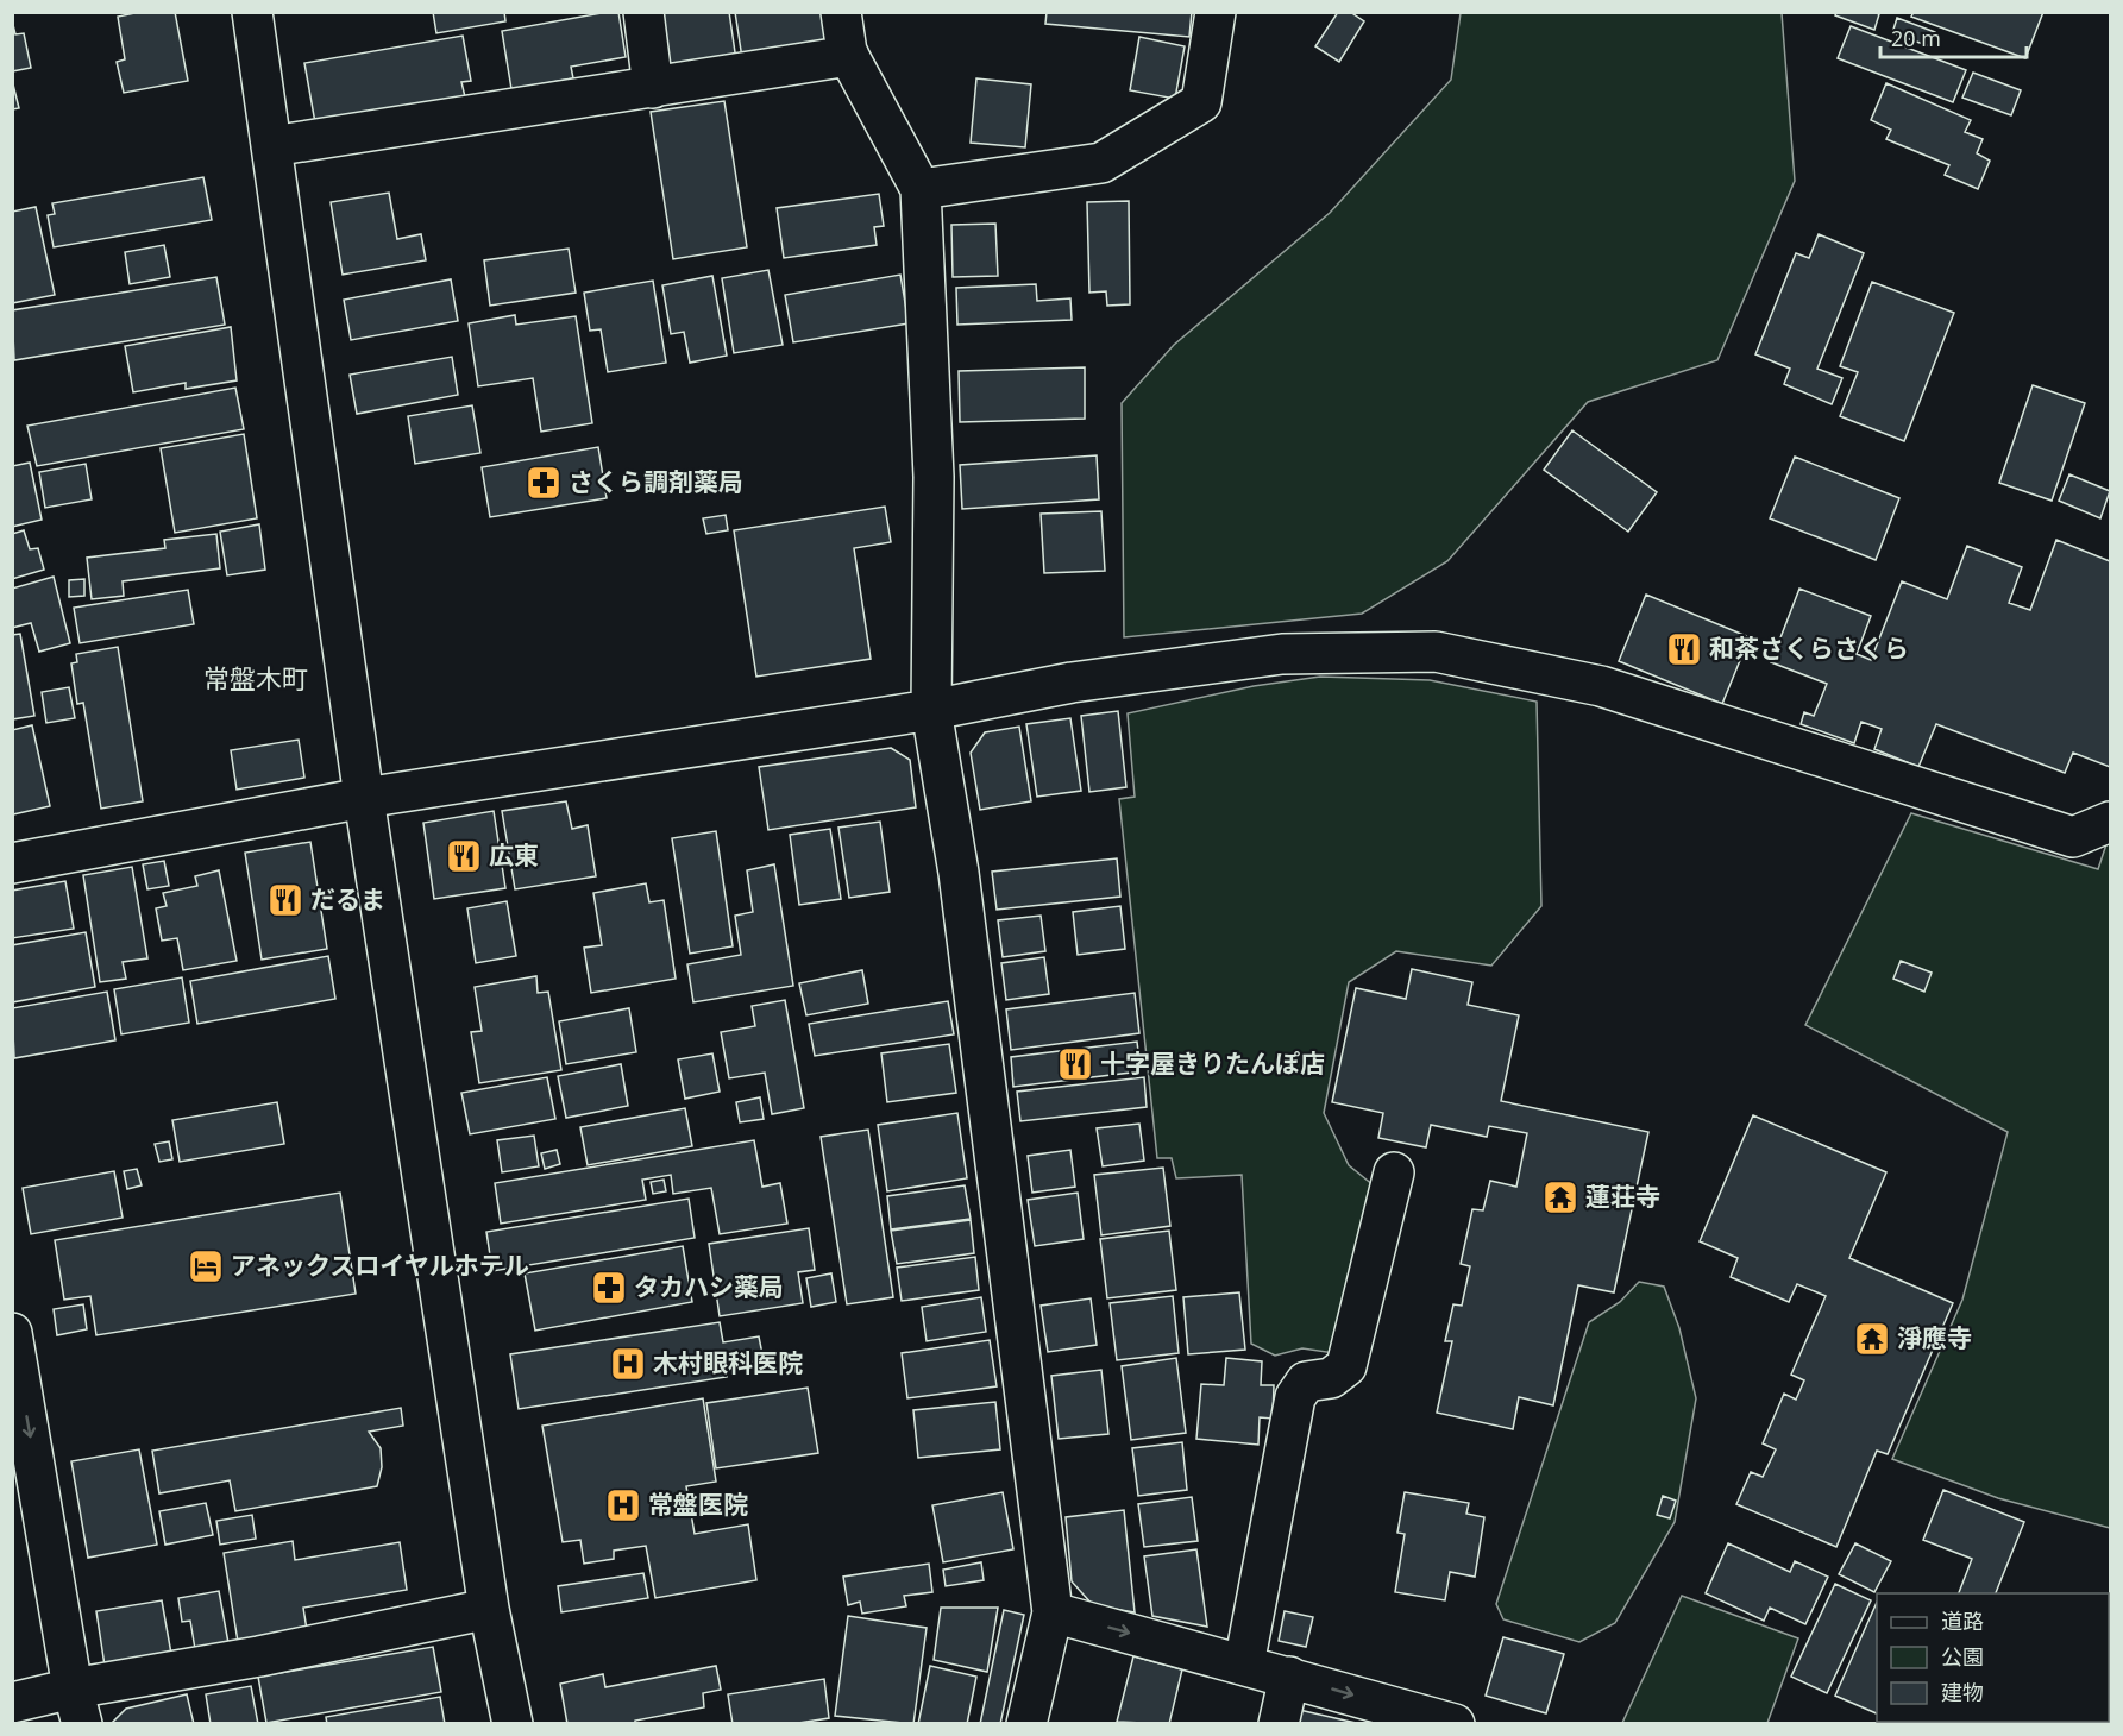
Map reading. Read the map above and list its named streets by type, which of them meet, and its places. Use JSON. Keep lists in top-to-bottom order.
{
  "districts": ["常盤木町"],
  "places": {
    "pharmacy": ["さくら調剤薬局", "タカハシ薬局"],
    "restaurant": [
      "和茶さくらさくら",
      "広東",
      "だるま",
      "十字屋きりたんぽ店"
    ],
    "temple": ["蓮荘寺", "淨應寺"],
    "hotel": ["アネックスロイヤルホテル"],
    "hospital": ["木村眼科医院", "常盤医院"]
  },
  "legend": ["道路", "公園", "建物"],
  "scale_bar": "20 m"
}
